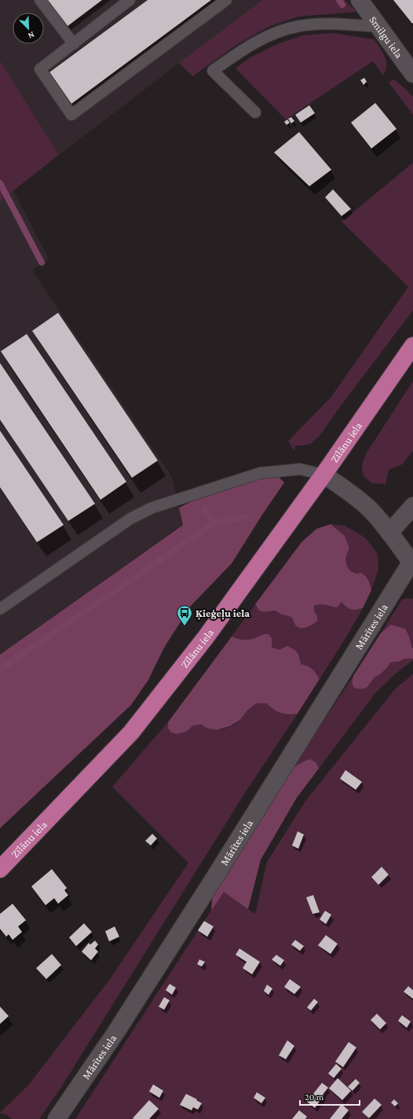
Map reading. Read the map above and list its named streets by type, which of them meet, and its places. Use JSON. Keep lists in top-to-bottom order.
{
  "streets": {
    "highway": ["Zīlānu iela"],
    "street": ["Smilgu iela", "Mārītes iela"]
  },
  "places": {
    "bus stop": ["Ķieģeļu iela"]
  },
  "scale_bar": "20 m",
  "north": "bottom right"
}
